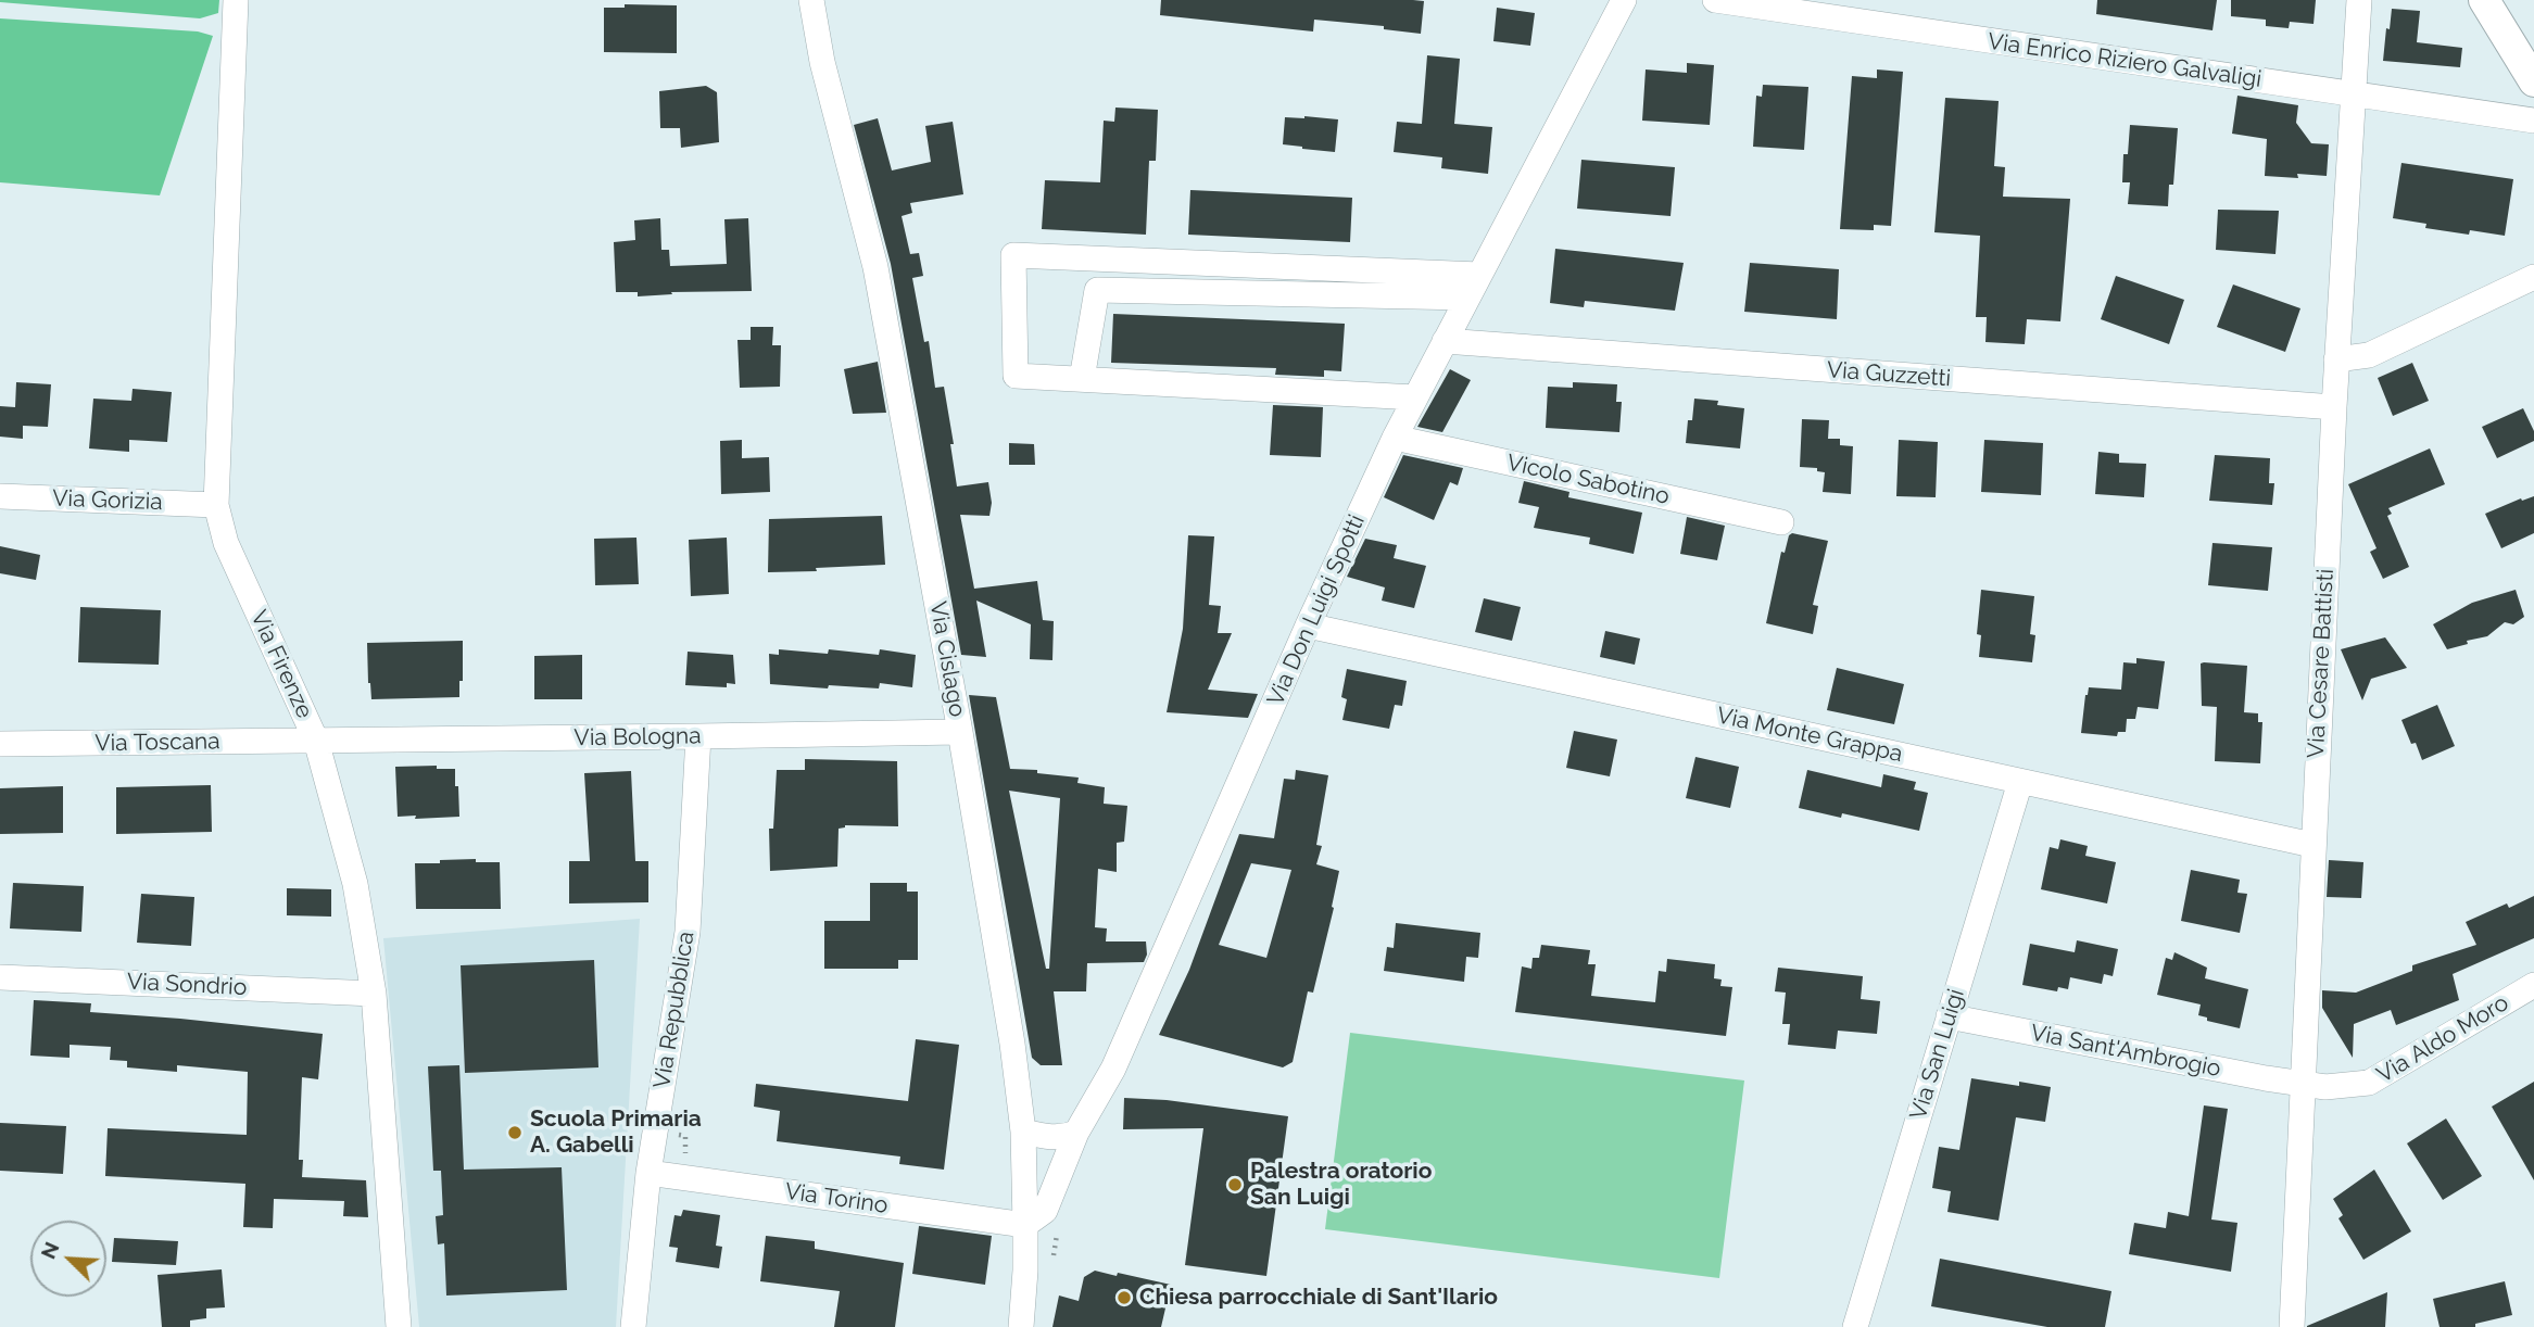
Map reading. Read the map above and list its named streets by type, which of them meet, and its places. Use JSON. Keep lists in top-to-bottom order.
{
  "streets": {
    "street": [
      "Via Enrico Riziero Galvaligi",
      "Via Guzzetti",
      "Vicolo Sabotino",
      "Via Gorizia",
      "Via Don Luigi Spotti",
      "Via Cislago",
      "Via Cesare Battisti",
      "Via Firenze",
      "Via Monte Grappa",
      "Via Bologna",
      "Via Toscana",
      "Via Sondrio",
      "Via Repubblica",
      "Via Aldo Moro",
      "Via Sant'Ambrogio",
      "Via San Luigi",
      "Via Torino"
    ]
  },
  "crossings": [
    ["Via Enrico Riziero Galvaligi", "Via Cesare Battisti"],
    ["Via Guzzetti", "Via Don Luigi Spotti"],
    ["Via Guzzetti", "Via Cesare Battisti"],
    ["Vicolo Sabotino", "Via Don Luigi Spotti"],
    ["Via Gorizia", "Via Firenze"],
    ["Via Don Luigi Spotti", "Via Cislago"],
    ["Via Don Luigi Spotti", "Via Monte Grappa"],
    ["Via Don Luigi Spotti", "Via Torino"],
    ["Via Cislago", "Via Bologna"],
    ["Via Cislago", "Via Torino"],
    ["Via Cesare Battisti", "Via Monte Grappa"],
    ["Via Cesare Battisti", "Via Aldo Moro"],
    ["Via Cesare Battisti", "Via Sant'Ambrogio"],
    ["Via Firenze", "Via Bologna"],
    ["Via Firenze", "Via Toscana"],
    ["Via Firenze", "Via Sondrio"],
    ["Via Monte Grappa", "Via San Luigi"],
    ["Via Bologna", "Via Toscana"],
    ["Via Bologna", "Via Repubblica"],
    ["Via Repubblica", "Via Torino"],
    ["Via Aldo Moro", "Via Sant'Ambrogio"],
    ["Via Sant'Ambrogio", "Via San Luigi"]
  ],
  "places": ["Scuola Primaria A. Gabelli", "Palestra oratorio San Luigi", "Chiesa parrocchiale di Sant'Ilario"],
  "north": "top left"
}
